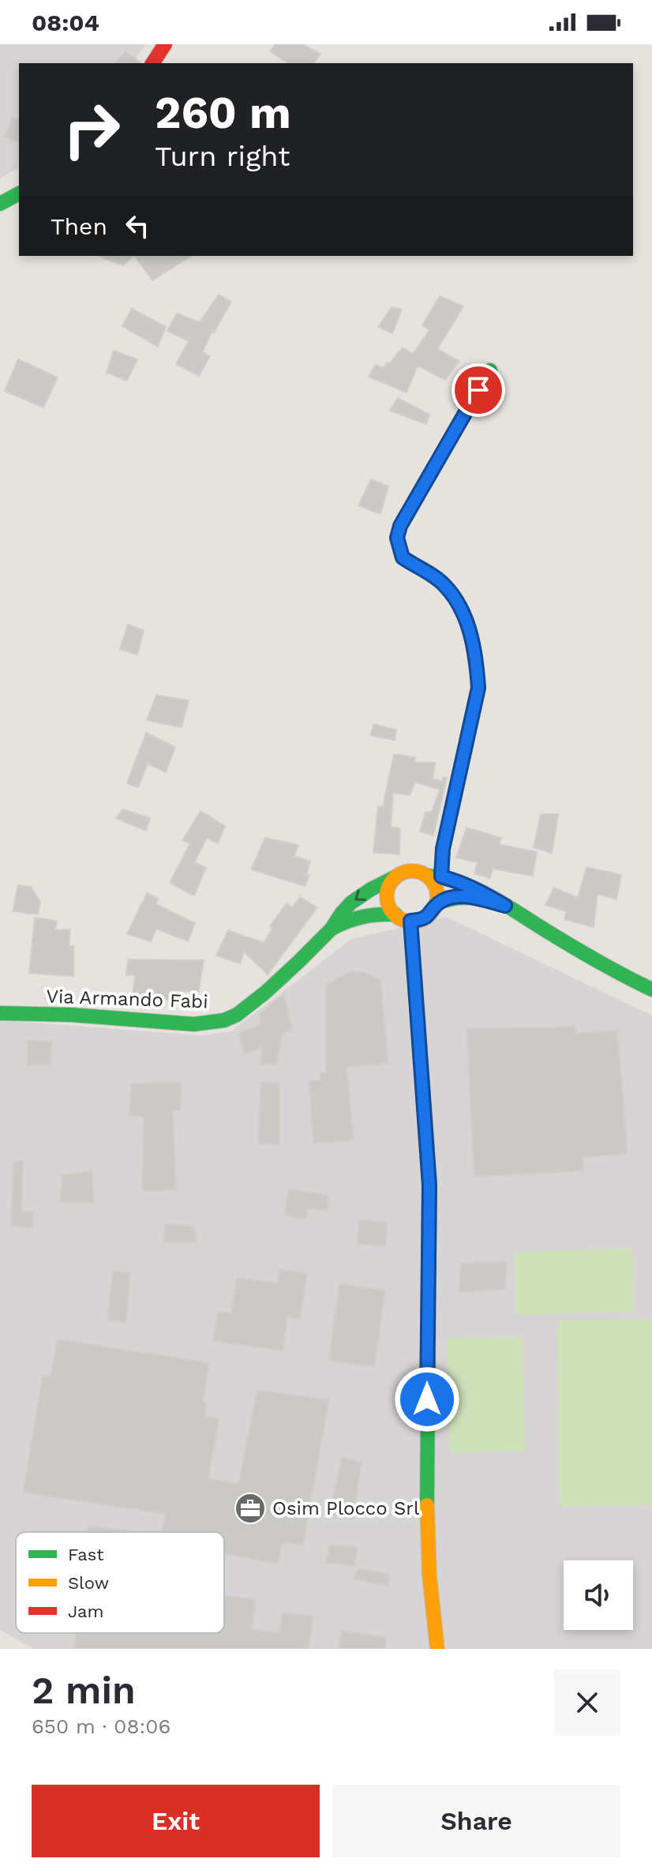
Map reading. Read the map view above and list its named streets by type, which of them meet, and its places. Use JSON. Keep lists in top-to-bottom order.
{
  "streets": {
    "street": ["Via Armando Fabi"]
  },
  "places": {
    "office": ["Osim Plocco Srl"]
  },
  "legend": ["Fast", "Slow", "Jam"],
  "page": {
    "status": "08:04",
    "turn": ["260 m", "Turn right"],
    "then": "Then",
    "heading": ["2 min", "650 m · 08:06"],
    "buttons": ["Exit", "Share"]
  }
}
